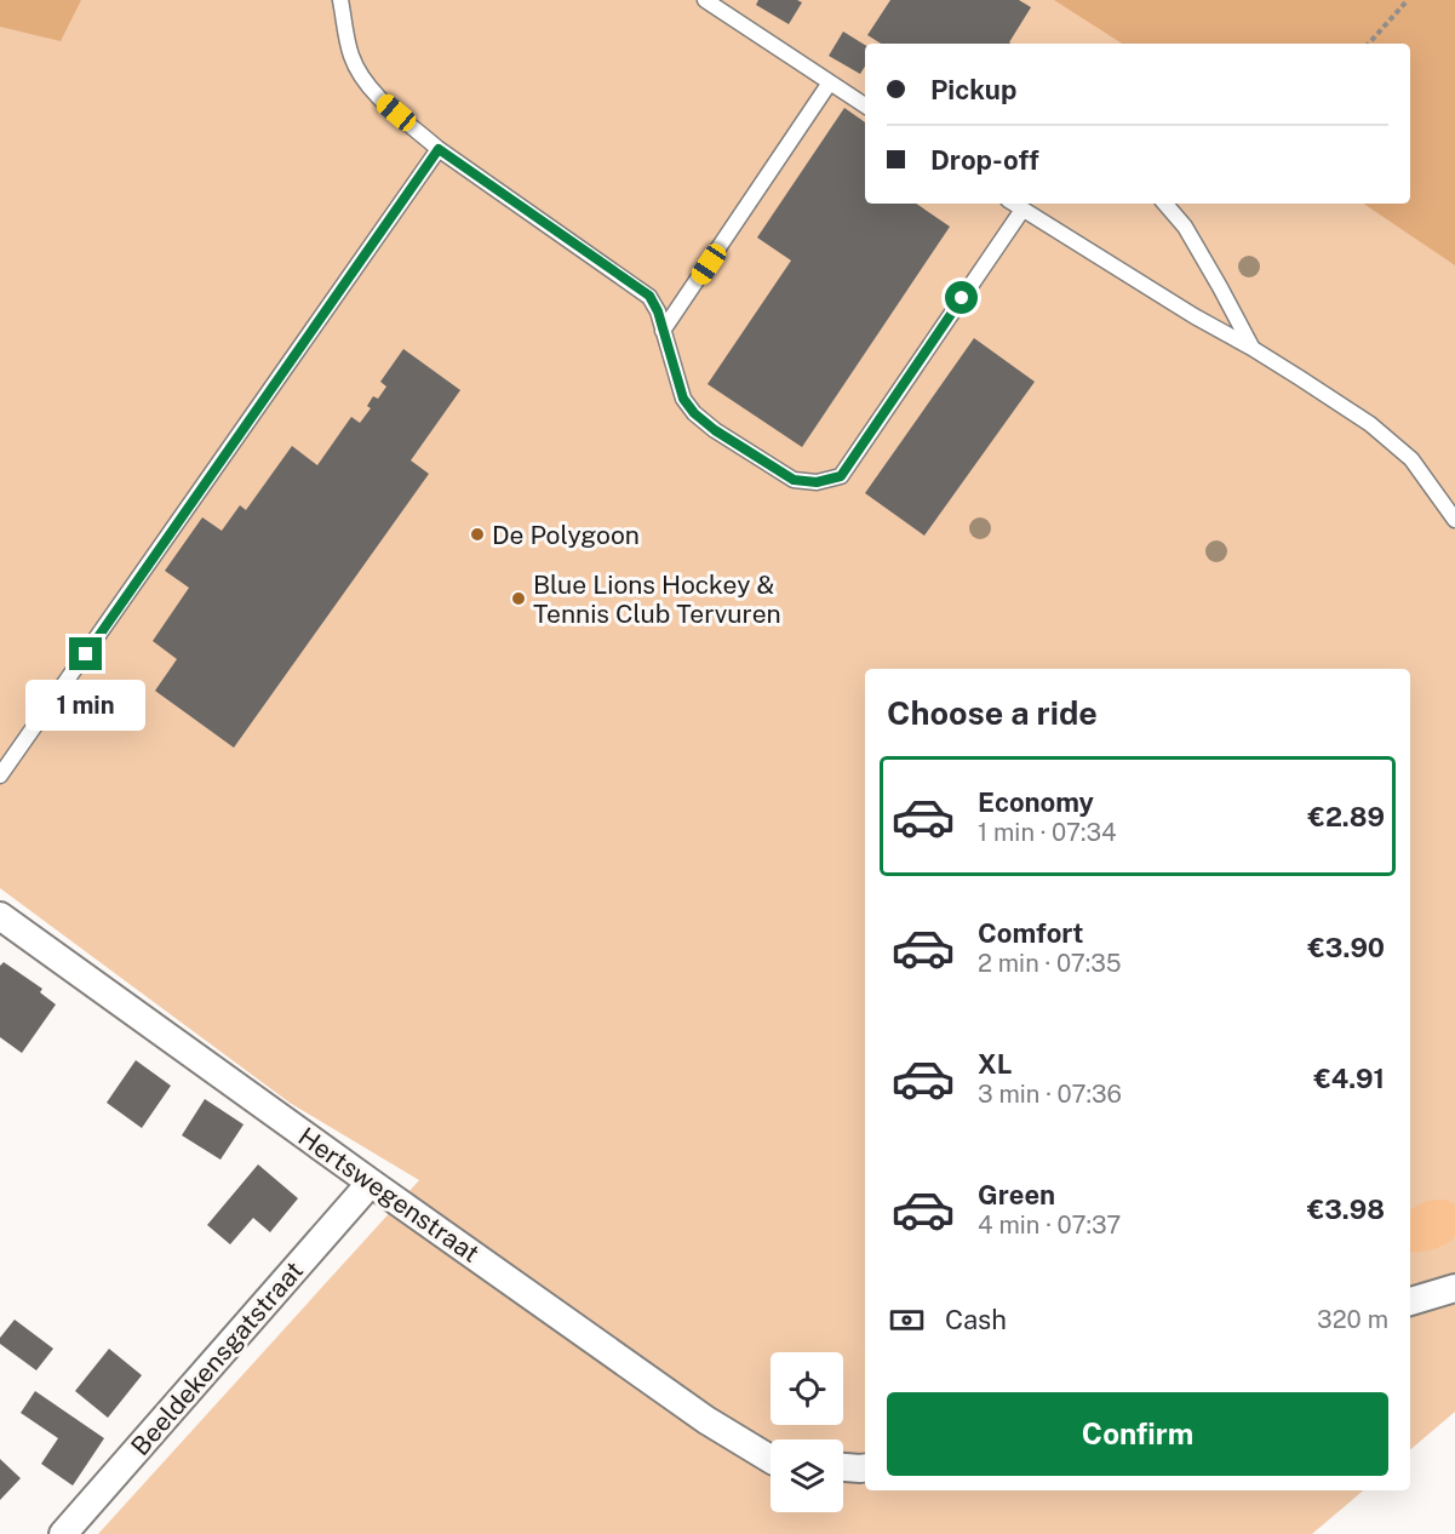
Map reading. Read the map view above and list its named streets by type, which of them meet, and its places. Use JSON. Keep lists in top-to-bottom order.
{
  "streets": {
    "street": ["Hertswegenstraat", "Beeldekensgatstraat"]
  },
  "crossings": [
    ["Hertswegenstraat", "Beeldekensgatstraat"]
  ],
  "places": ["De Polygoon", "Blue Lions Hockey & Tennis Club Tervuren"],
  "page": {
    "banner": ["Pickup", "Drop-off"],
    "heading": "Choose a ride",
    "bubble": "1 min",
    "list": [
      {
        "name": "Economy",
        "note": "1 min · 07:34",
        "value": "€2.89"
      },
      {
        "name": "Comfort",
        "note": "2 min · 07:35",
        "value": "€3.90"
      },
      {
        "name": "XL",
        "note": "3 min · 07:36",
        "value": "€4.91"
      },
      {
        "name": "Green",
        "note": "4 min · 07:37",
        "value": "€3.98"
      }
    ],
    "pay": ["Cash", "320 m"],
    "buttons": "Confirm"
  }
}
